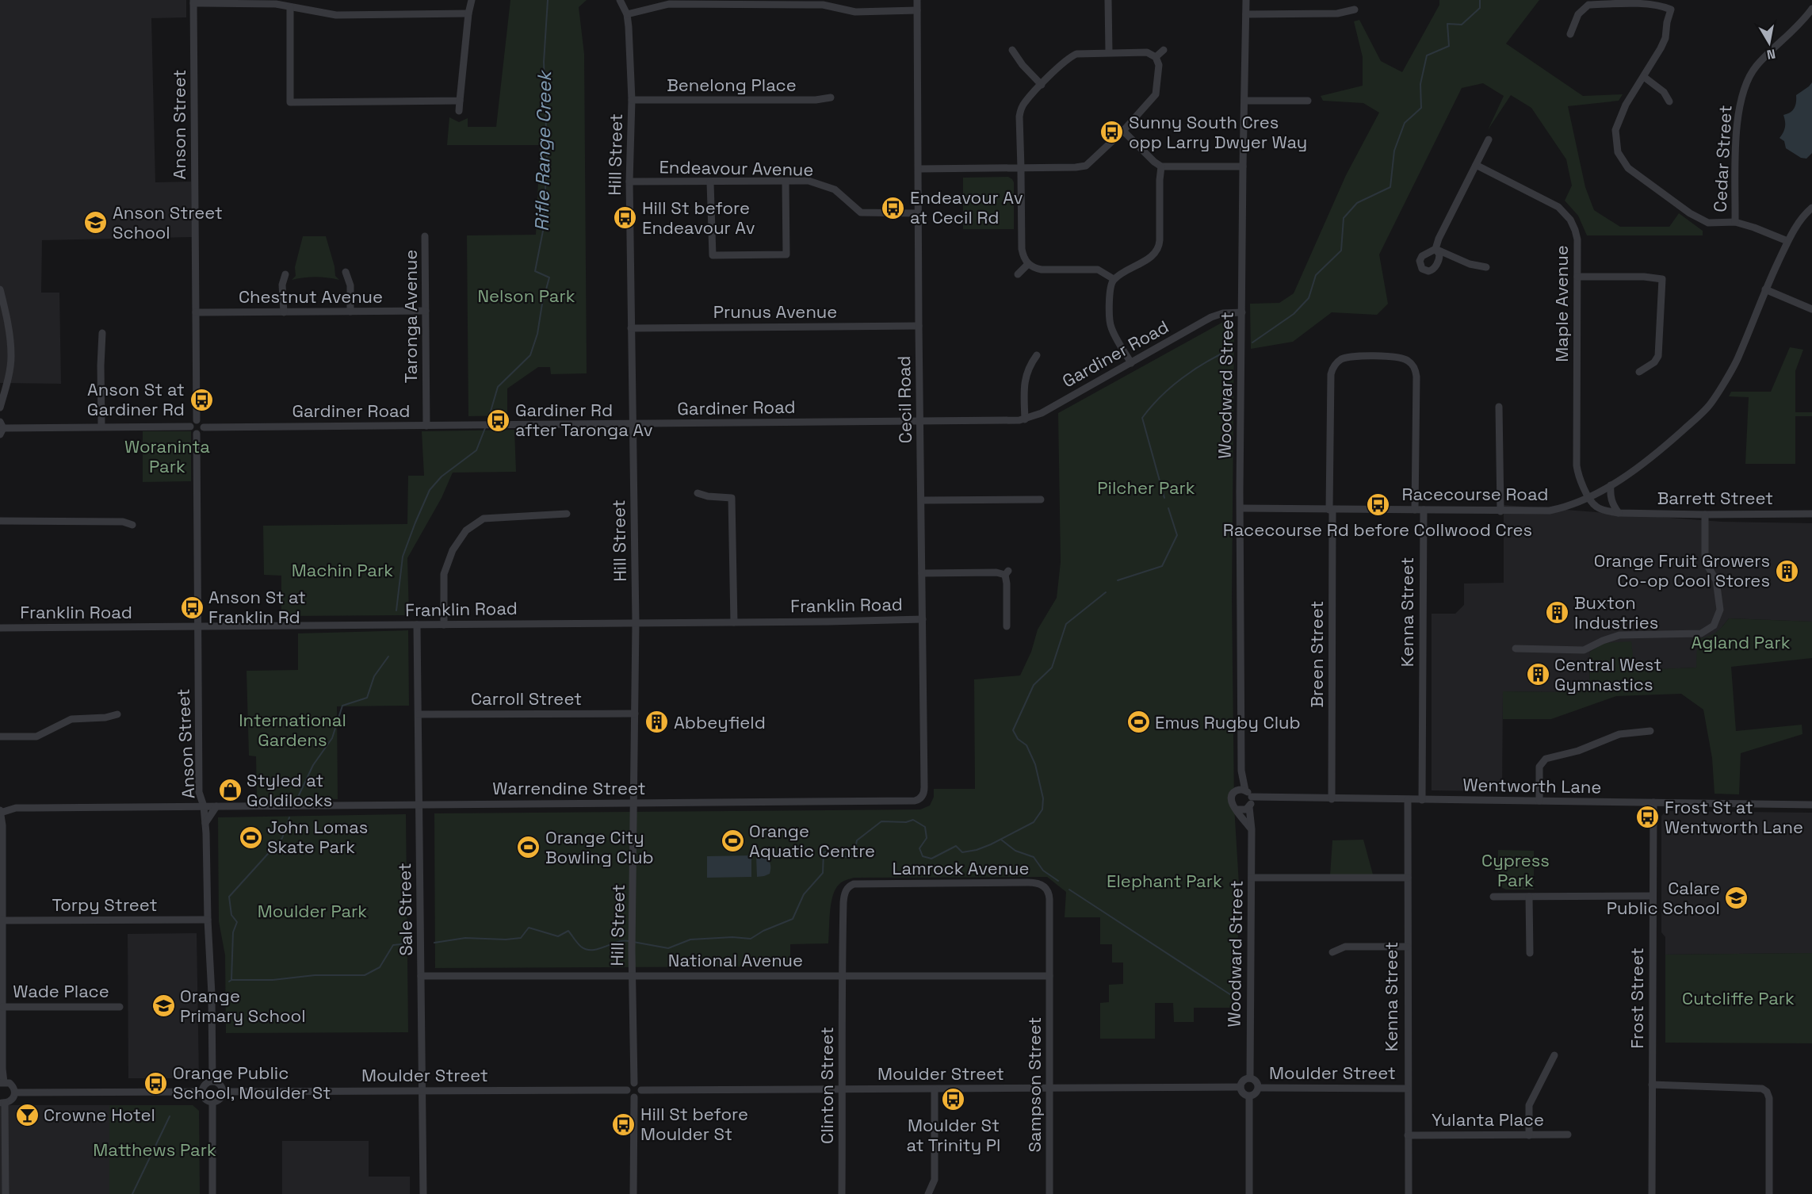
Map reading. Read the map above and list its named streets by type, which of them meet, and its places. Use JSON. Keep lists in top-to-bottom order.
{
  "streets": {
    "street": [
      "Benelong Place",
      "Anson Street",
      "Hill Street",
      "Cedar Street",
      "Endeavour Avenue",
      "Chestnut Avenue",
      "Maple Avenue",
      "Prunus Avenue",
      "Taronga Avenue",
      "Gardiner Road",
      "Woodward Street",
      "Cecil Road",
      "Racecourse Road",
      "Barrett Street",
      "Franklin Road",
      "Kenna Street",
      "Breen Street",
      "Carroll Street",
      "Wentworth Lane",
      "Warrendine Street",
      "Lamrock Avenue",
      "Torpy Street",
      "Sale Street",
      "National Avenue",
      "Wade Place",
      "Frost Street",
      "Moulder Street",
      "Sampson Street",
      "Clinton Street",
      "Yulanta Place"
    ]
  },
  "crossings": [
    ["Benelong Place", "Hill Street"],
    ["Anson Street", "Chestnut Avenue"],
    ["Anson Street", "Gardiner Road"],
    ["Anson Street", "Franklin Road"],
    ["Anson Street", "Warrendine Street"],
    ["Anson Street", "Torpy Street"],
    ["Anson Street", "Moulder Street"],
    ["Hill Street", "Endeavour Avenue"],
    ["Hill Street", "Prunus Avenue"],
    ["Hill Street", "Gardiner Road"],
    ["Hill Street", "Franklin Road"],
    ["Hill Street", "Carroll Street"],
    ["Hill Street", "Warrendine Street"],
    ["Hill Street", "National Avenue"],
    ["Hill Street", "Moulder Street"],
    ["Endeavour Avenue", "Cecil Road"],
    ["Chestnut Avenue", "Taronga Avenue"],
    ["Maple Avenue", "Racecourse Road"],
    ["Maple Avenue", "Barrett Street"],
    ["Prunus Avenue", "Cecil Road"],
    ["Taronga Avenue", "Gardiner Road"],
    ["Gardiner Road", "Woodward Street"],
    ["Gardiner Road", "Cecil Road"],
    ["Woodward Street", "Racecourse Road"],
    ["Woodward Street", "Wentworth Lane"],
    ["Woodward Street", "Moulder Street"],
    ["Cecil Road", "Franklin Road"],
    ["Cecil Road", "Warrendine Street"],
    ["Racecourse Road", "Barrett Street"],
    ["Racecourse Road", "Kenna Street"],
    ["Racecourse Road", "Breen Street"],
    ["Franklin Road", "Sale Street"],
    ["Kenna Street", "Wentworth Lane"],
    ["Kenna Street", "Moulder Street"],
    ["Kenna Street", "Yulanta Place"],
    ["Breen Street", "Wentworth Lane"],
    ["Carroll Street", "Sale Street"],
    ["Wentworth Lane", "Frost Street"],
    ["Warrendine Street", "Sale Street"],
    ["Lamrock Avenue", "National Avenue"],
    ["Lamrock Avenue", "Sampson Street"],
    ["Lamrock Avenue", "Clinton Street"],
    ["Sale Street", "National Avenue"],
    ["Sale Street", "Moulder Street"],
    ["National Avenue", "Sampson Street"],
    ["National Avenue", "Clinton Street"],
    ["Moulder Street", "Sampson Street"],
    ["Moulder Street", "Clinton Street"]
  ],
  "water": ["Rifle Range Creek"],
  "parks": [
    "Nelson Park",
    "Woraninta Park",
    "Pilcher Park",
    "Machin Park",
    "Agland Park",
    "International Gardens",
    "Cypress Park",
    "Elephant Park",
    "Moulder Park",
    "Cutcliffe Park",
    "Matthews Park"
  ],
  "places": {
    "bus stop": [
      "Sunny South Cres opp Larry Dwyer Way",
      "Endeavour Av at Cecil Rd",
      "Hill St before Endeavour Av",
      "Anson St at Gardiner Rd",
      "Gardiner Rd after Taronga Av",
      "Racecourse Rd before Collwood Cres",
      "Anson St at Franklin Rd",
      "Frost St at Wentworth Lane",
      "Orange Public School, Moulder St",
      "Moulder St at Trinity Pl",
      "Hill St before Moulder St"
    ],
    "school or university": ["Anson Street School", "Calare Public School", "Orange Primary School"],
    "building": [
      "Orange Fruit Growers Co-op Cool Stores",
      "Buxton Industries",
      "Central West Gymnastics",
      "Abbeyfield"
    ],
    "sports": [
      "Emus Rugby Club",
      "John Lomas Skate Park",
      "Orange Aquatic Centre",
      "Orange City Bowling Club"
    ],
    "shop": ["Styled at Goldilocks"],
    "bar": ["Crowne Hotel"]
  },
  "north": "bottom"
}
